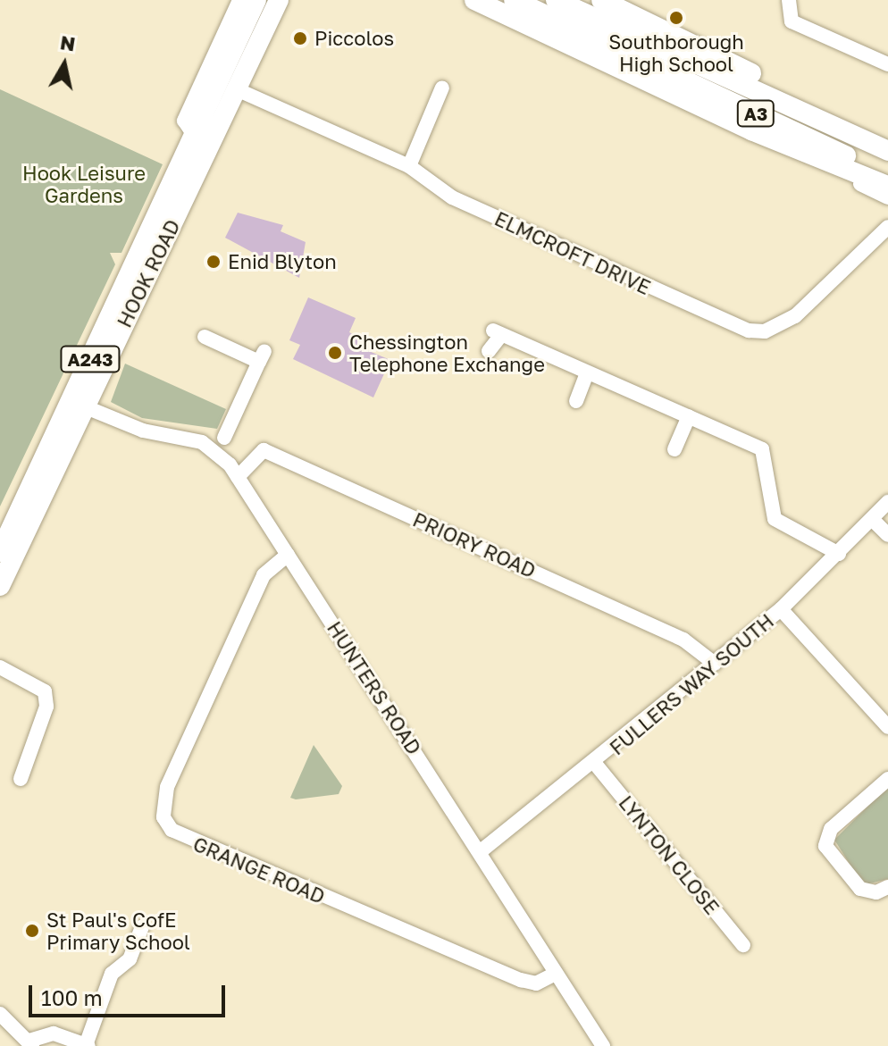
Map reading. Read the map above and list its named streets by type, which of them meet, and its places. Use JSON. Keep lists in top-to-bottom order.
{
  "streets": {
    "highway": ["A3", "HOOK ROAD", "A243"],
    "street": [
      "ELMCROFT DRIVE",
      "PRIORY ROAD",
      "FULLERS WAY SOUTH",
      "HUNTERS ROAD",
      "LYNTON CLOSE",
      "GRANGE ROAD"
    ]
  },
  "crossings": [
    ["ELMCROFT DRIVE", "HOOK ROAD"],
    ["ELMCROFT DRIVE", "A243"],
    ["HOOK ROAD", "A243"],
    ["HOOK ROAD", "HUNTERS ROAD"],
    ["PRIORY ROAD", "FULLERS WAY SOUTH"],
    ["PRIORY ROAD", "HUNTERS ROAD"],
    ["FULLERS WAY SOUTH", "HUNTERS ROAD"],
    ["FULLERS WAY SOUTH", "LYNTON CLOSE"],
    ["HUNTERS ROAD", "GRANGE ROAD"]
  ],
  "parks": ["Hook Leisure Gardens"],
  "places": [
    "Southborough High School",
    "Piccolos",
    "Enid Blyton",
    "Chessington Telephone Exchange",
    "St Paul's CofE Primary School"
  ],
  "scale_bar": "100 m",
  "north": "top"
}
